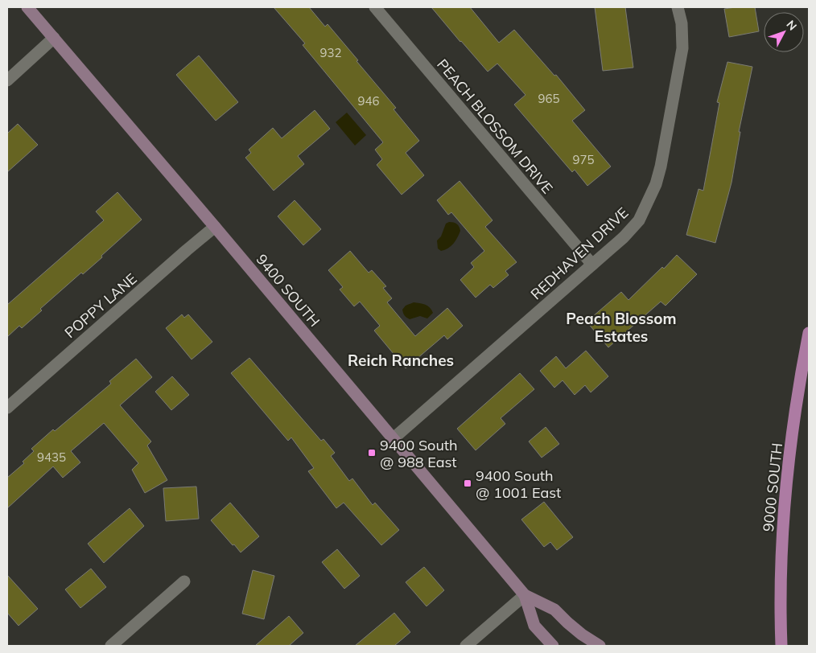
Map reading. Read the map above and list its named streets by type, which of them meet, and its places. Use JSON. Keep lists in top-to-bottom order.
{
  "streets": {
    "main road": ["9400 SOUTH", "9000 SOUTH"],
    "street": ["PEACH BLOSSOM DRIVE", "REDHAVEN DRIVE", "POPPY LANE"]
  },
  "crossings": [
    ["PEACH BLOSSOM DRIVE", "REDHAVEN DRIVE"],
    ["REDHAVEN DRIVE", "9400 SOUTH"],
    ["9400 SOUTH", "POPPY LANE"]
  ],
  "districts": ["Peach Blossom Estates", "Reich Ranches"],
  "places": {
    "transit": ["9400 South @ 988 East", "9400 South @ 1001 East"]
  },
  "house_numbers": [
    "932",
    "965",
    "946",
    "975",
    "9435"
  ],
  "north": "top right"
}
